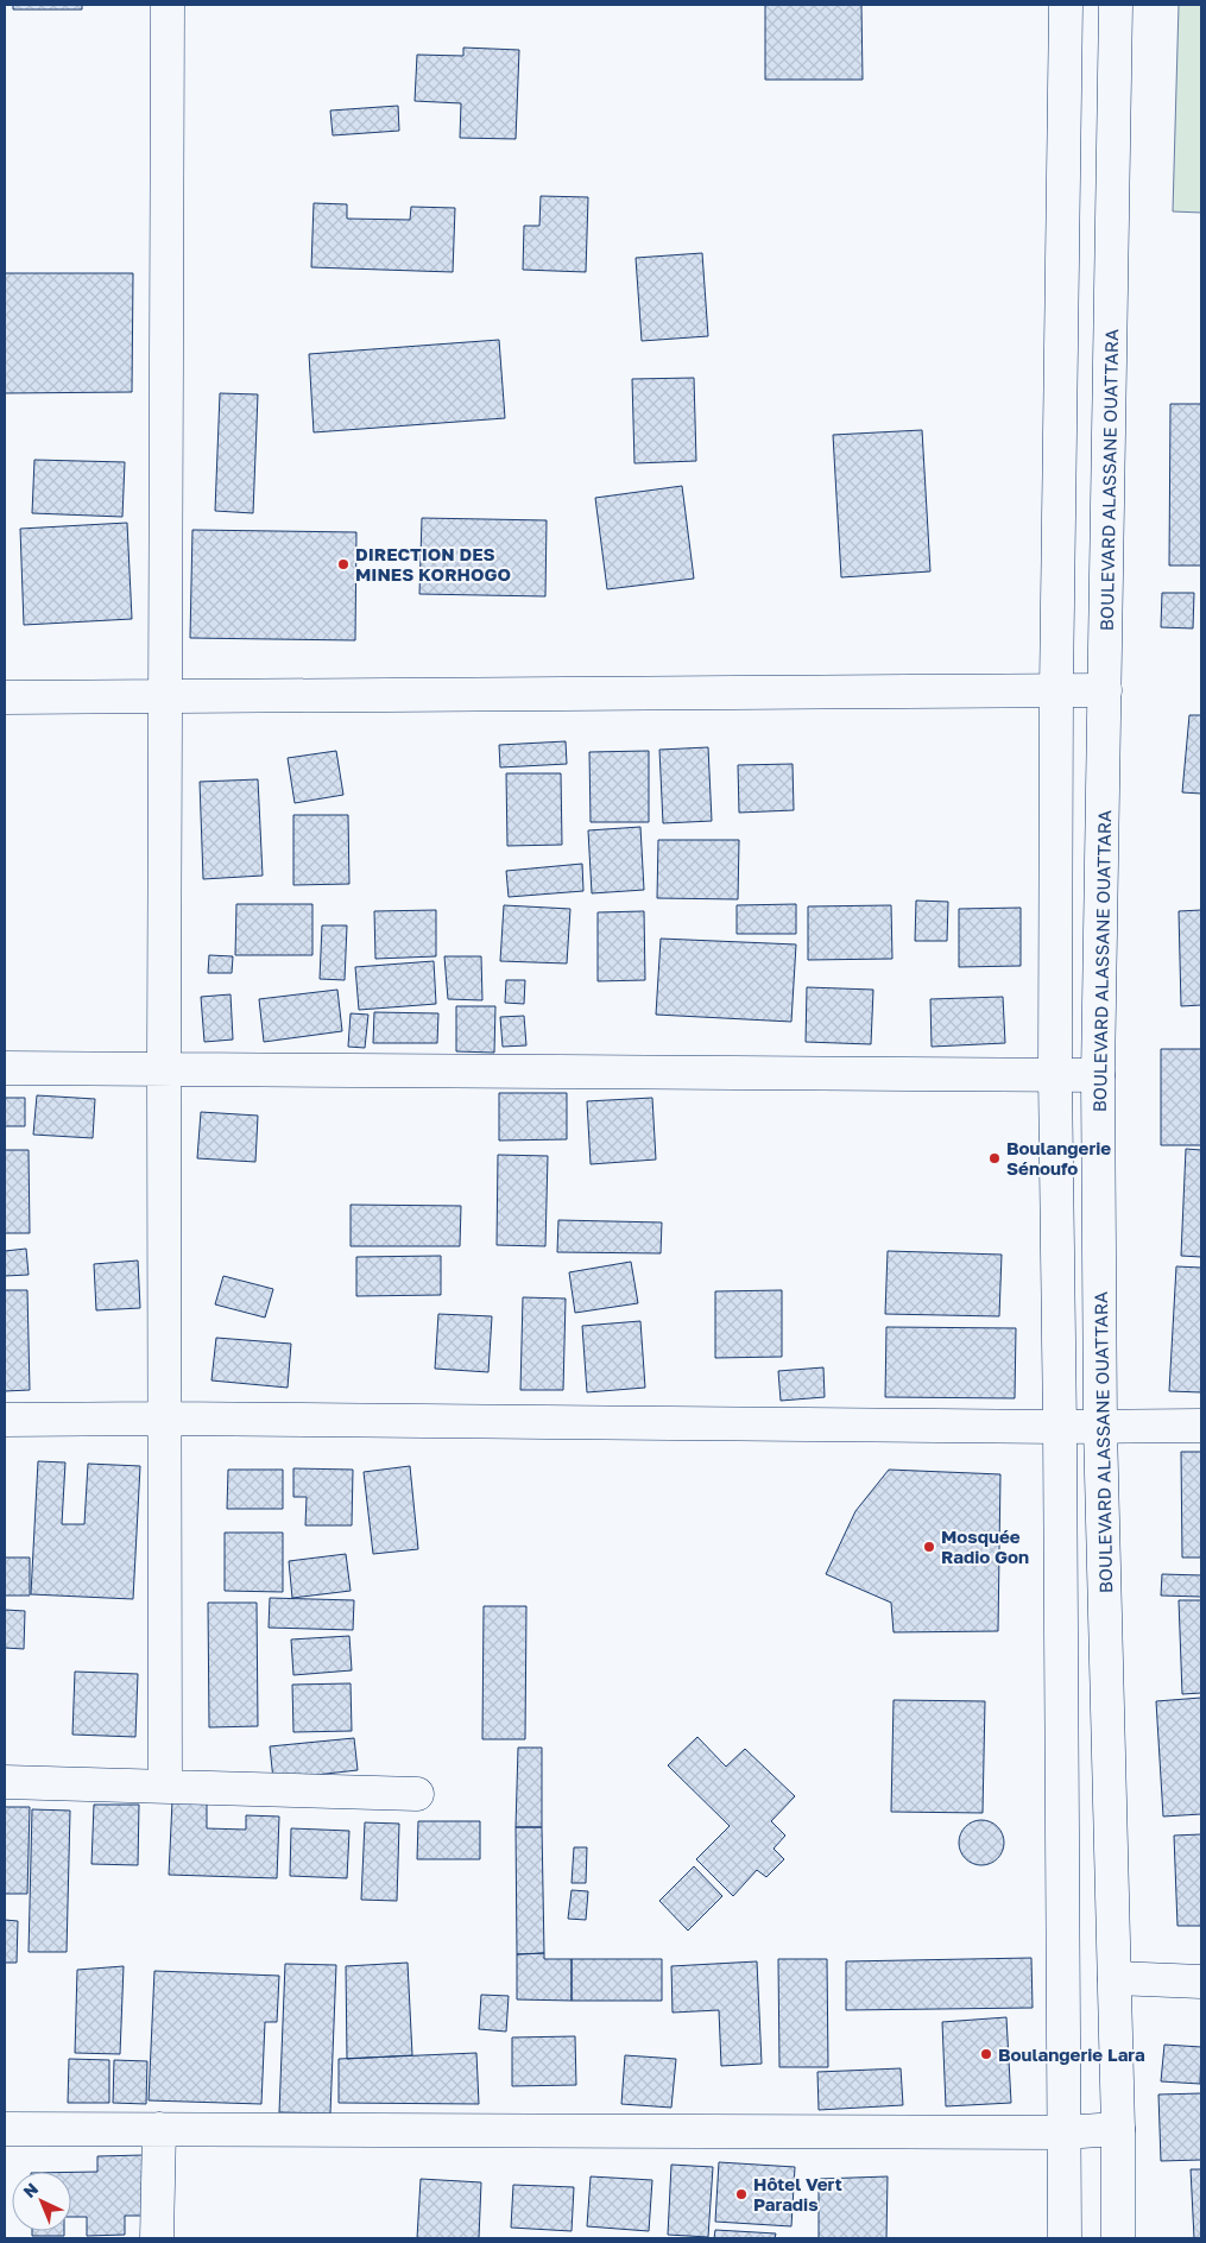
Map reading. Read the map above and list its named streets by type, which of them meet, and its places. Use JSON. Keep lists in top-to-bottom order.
{
  "streets": {
    "street": ["BOULEVARD ALASSANE OUATTARA"]
  },
  "places": [
    "DIRECTION DES MINES KORHOGO",
    "Boulangerie Sénoufo",
    "Mosquée Radio Gon",
    "Boulangerie Lara",
    "Hôtel Vert Paradis"
  ],
  "north": "top left"
}
